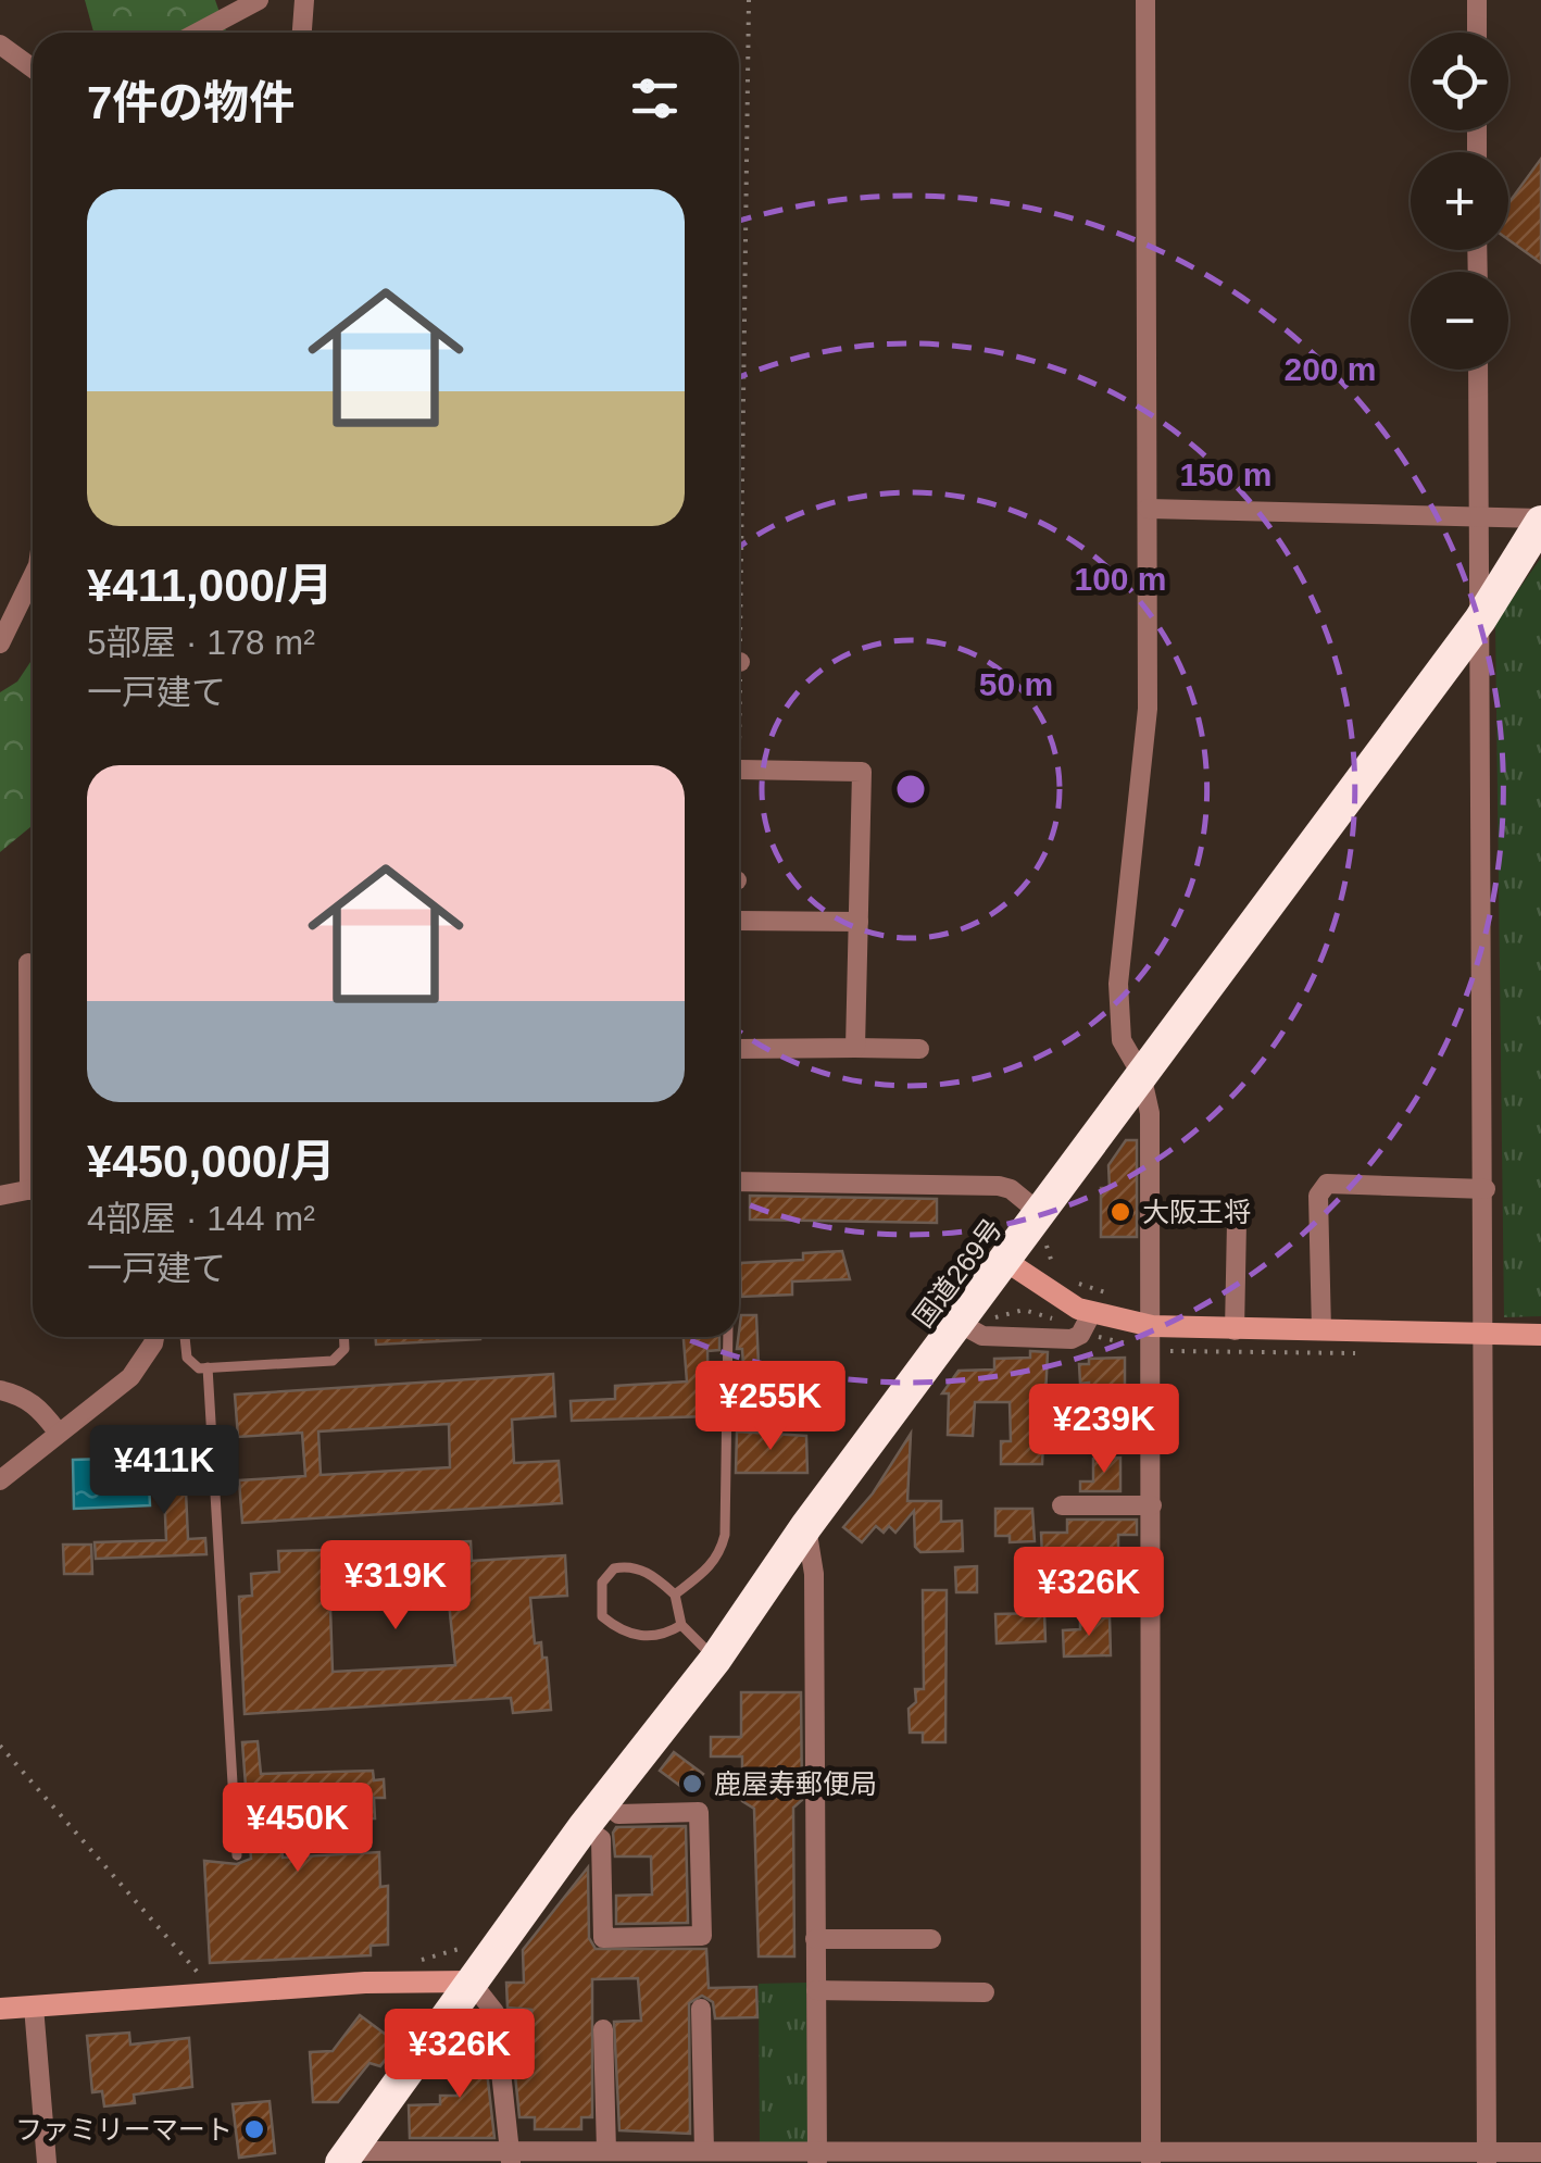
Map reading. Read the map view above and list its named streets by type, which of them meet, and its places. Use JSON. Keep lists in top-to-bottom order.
{
  "streets": {
    "highway": ["国道269号"]
  },
  "places": ["大阪王将", "鹿屋寿郵便局", "ファミリーマート"],
  "page": {
    "map_buttons": ["+", "−"],
    "heading": "7件の物件",
    "list": [
      {
        "name": "¥411,000/月",
        "note": "5部屋 · 178 m² · 一戸建て"
      },
      {
        "name": "¥450,000/月",
        "note": "4部屋 · 144 m² · 一戸建て"
      }
    ],
    "price": [
      "¥255K",
      "¥239K",
      "¥411K",
      "¥319K",
      "¥326K",
      "¥450K",
      "¥326K"
    ]
  },
  "rings": [
    "200 m",
    "150 m",
    "100 m",
    "50 m"
  ]
}
